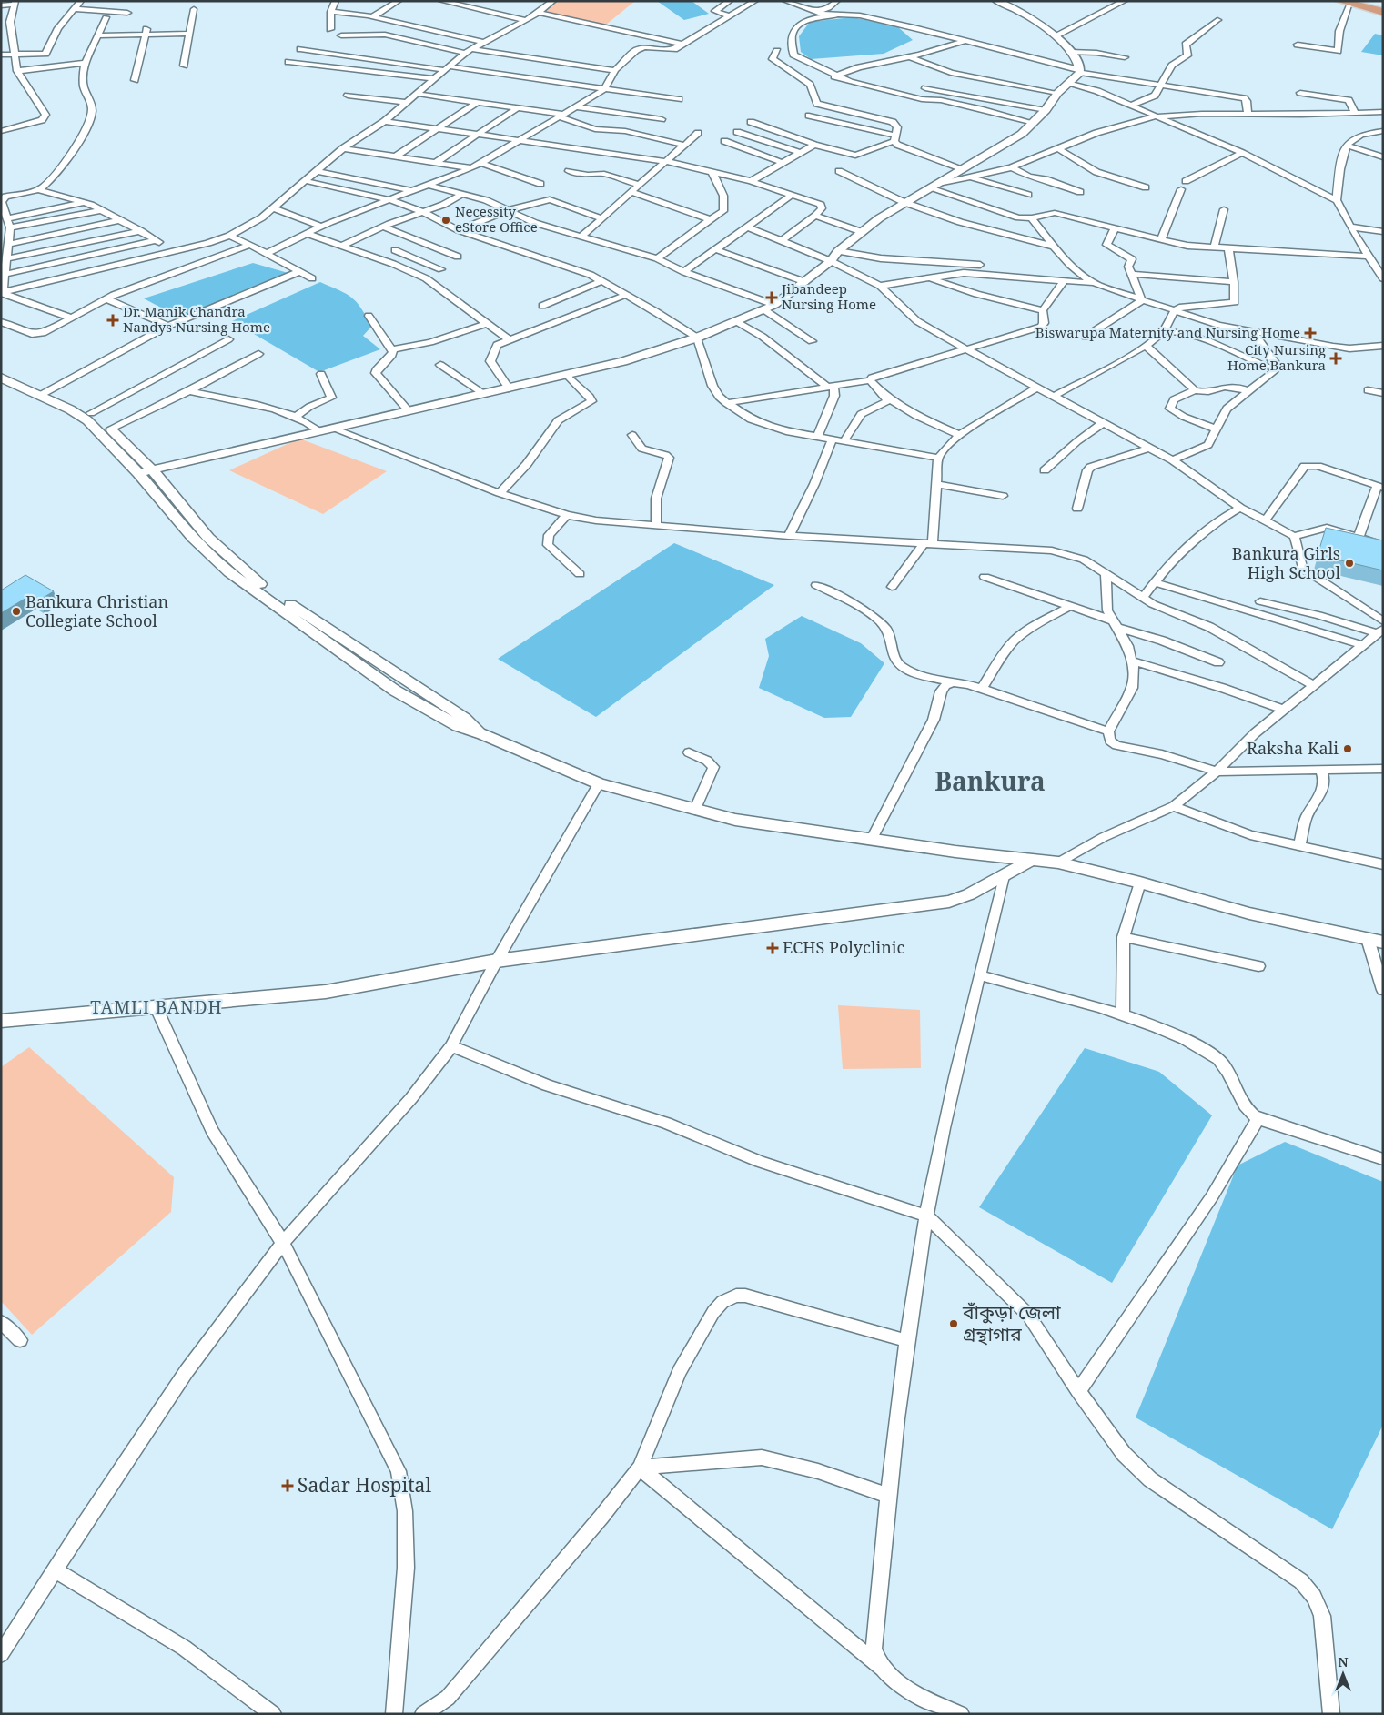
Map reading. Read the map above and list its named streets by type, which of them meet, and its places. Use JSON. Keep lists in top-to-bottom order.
{
  "districts": ["Bankura", "TAMLI BANDH"],
  "places": {
    "other": [
      "Necessity eStore Office",
      "Bankura Girls High School",
      "Bankura Christian Collegiate School",
      "Raksha Kali",
      "বাঁকুড়া জেলা গ্ৰন্থাগার"
    ],
    "health": [
      "Jibandeep Nursing Home",
      "Dr. Manik Chandra Nandys Nursing Home",
      "Biswarupa Maternity and Nursing Home",
      "City Nursing Home,Bankura",
      "ECHS Polyclinic",
      "Sadar Hospital"
    ]
  },
  "north": "top"
}
